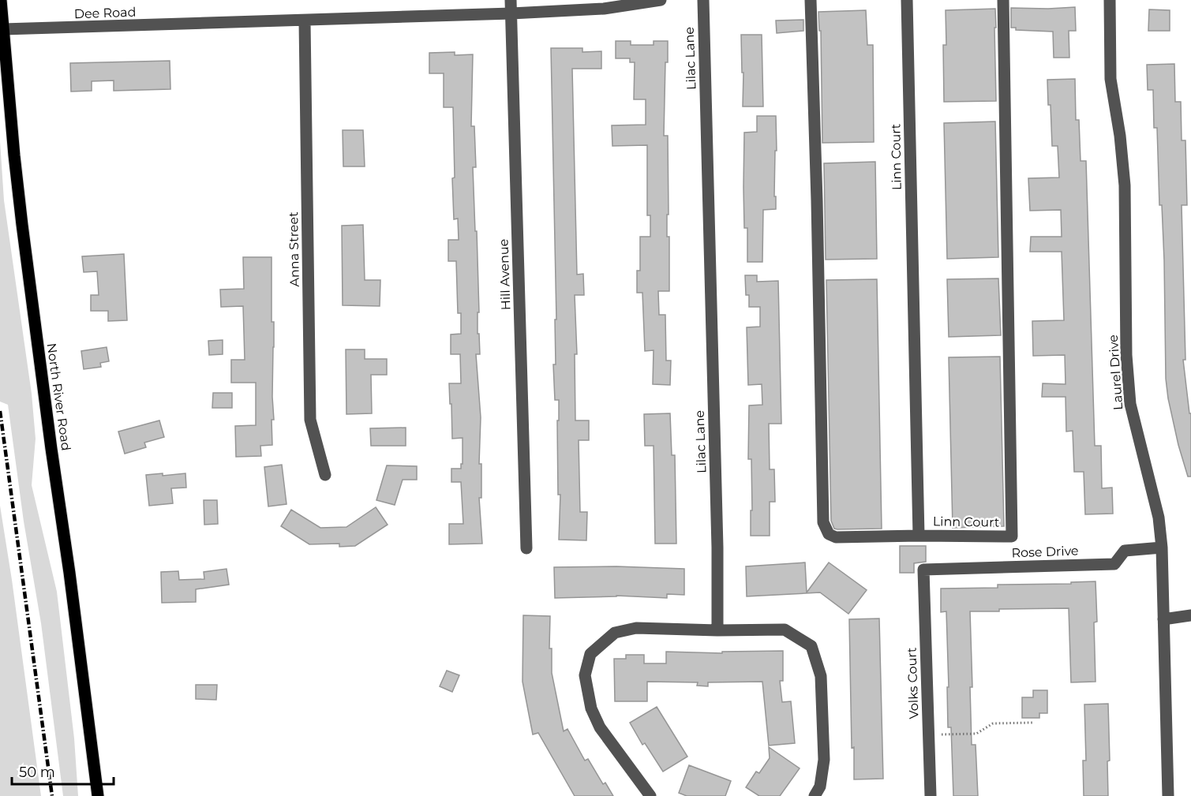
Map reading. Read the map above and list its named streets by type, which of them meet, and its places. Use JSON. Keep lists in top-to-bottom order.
{
  "streets": {
    "main road": ["North River Road"],
    "street": [
      "Dee Road",
      "Lilac Lane",
      "Linn Court",
      "Anna Street",
      "Hill Avenue",
      "Laurel Drive",
      "Rose Drive",
      "Volks Court"
    ]
  },
  "crossings": [
    ["Dee Road", "Anna Street"],
    ["Dee Road", "Hill Avenue"],
    ["Dee Road", "North River Road"],
    ["Laurel Drive", "Rose Drive"],
    ["Rose Drive", "Volks Court"]
  ],
  "scale_bar": "50 m"
}
